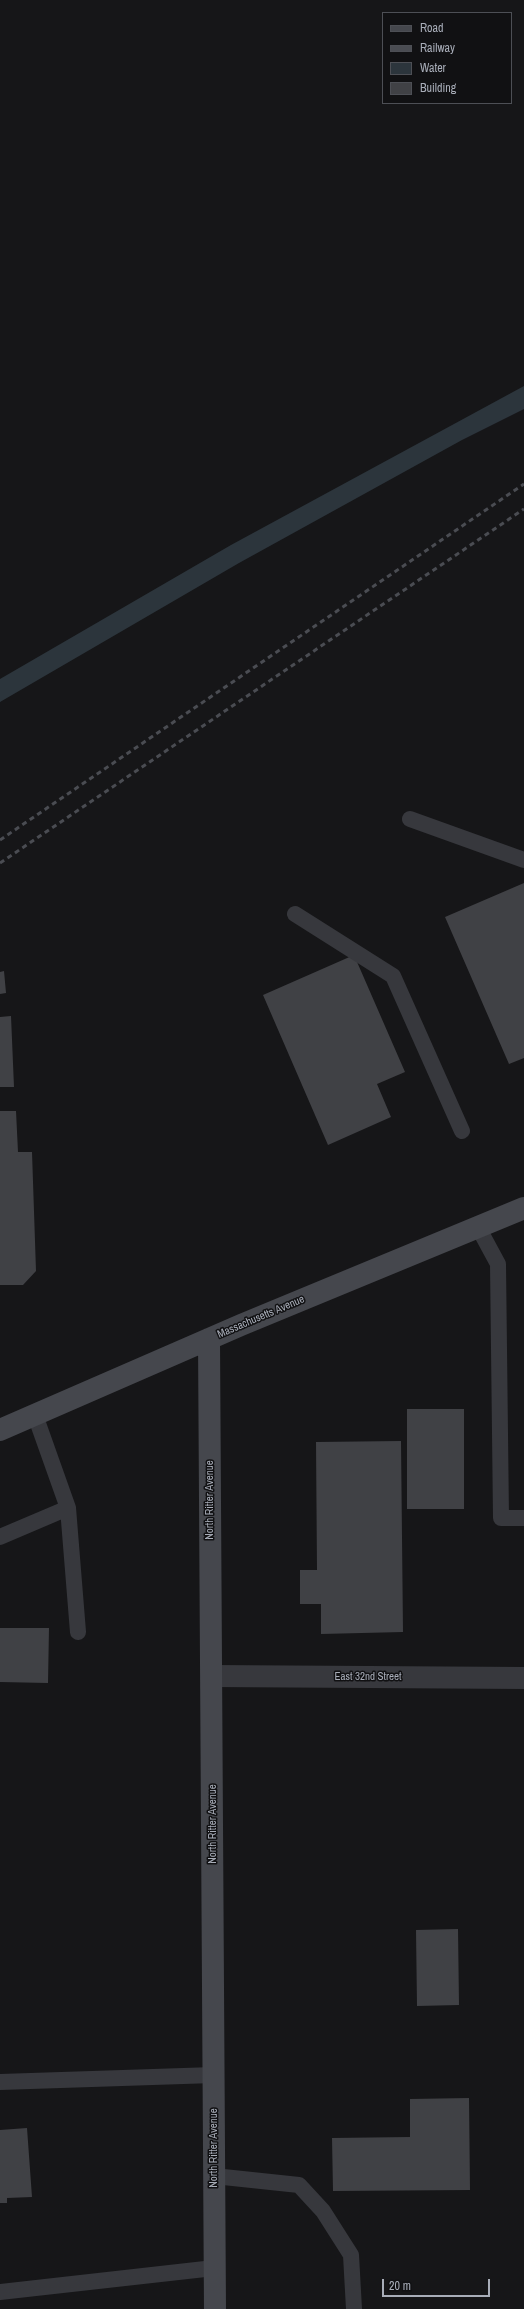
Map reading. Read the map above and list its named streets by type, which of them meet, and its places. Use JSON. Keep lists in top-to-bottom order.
{
  "streets": {
    "street": ["Massachusetts Avenue", "North Ritter Avenue", "East 32nd Street"]
  },
  "crossings": [
    ["Massachusetts Avenue", "North Ritter Avenue"],
    ["North Ritter Avenue", "East 32nd Street"]
  ],
  "legend": [
    "Road",
    "Railway",
    "Water",
    "Building"
  ],
  "scale_bar": "20 m"
}
